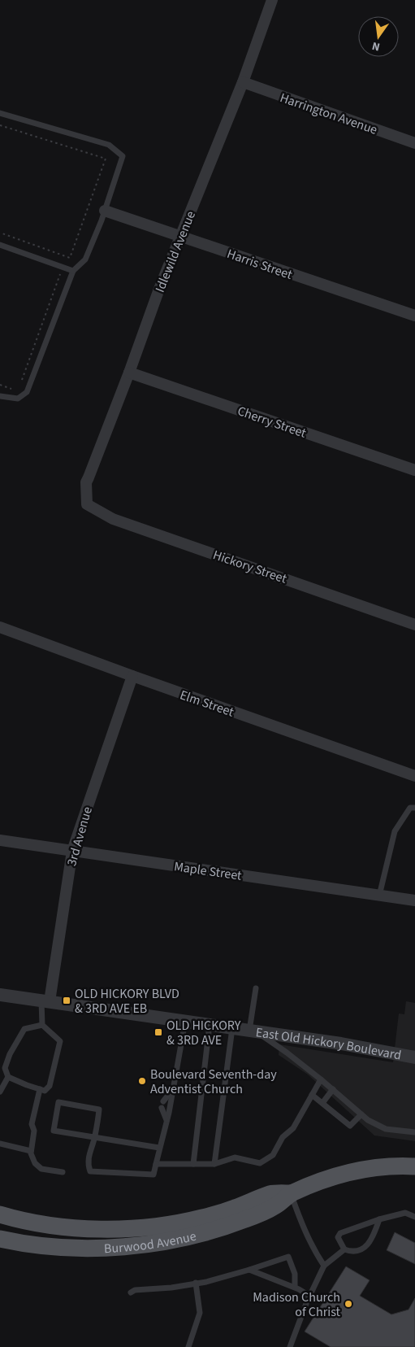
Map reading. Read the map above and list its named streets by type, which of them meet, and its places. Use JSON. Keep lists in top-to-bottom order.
{
  "streets": {
    "main road": ["Burwood Avenue"],
    "street": [
      "Harrington Avenue",
      "Idlewild Avenue",
      "Harris Street",
      "Cherry Street",
      "Hickory Street",
      "Elm Street",
      "3rd Avenue",
      "Maple Street",
      "East Old Hickory Boulevard"
    ]
  },
  "crossings": [
    ["Harrington Avenue", "Idlewild Avenue"],
    ["Idlewild Avenue", "Harris Street"],
    ["Idlewild Avenue", "Cherry Street"],
    ["Idlewild Avenue", "Hickory Street"],
    ["Elm Street", "3rd Avenue"],
    ["3rd Avenue", "Maple Street"],
    ["3rd Avenue", "East Old Hickory Boulevard"]
  ],
  "places": {
    "transit": ["OLD HICKORY BLVD & 3RD AVE EB", "OLD HICKORY & 3RD AVE"],
    "other": ["Boulevard Seventh-day Adventist Church", "Madison Church of Christ"]
  },
  "north": "bottom"
}
